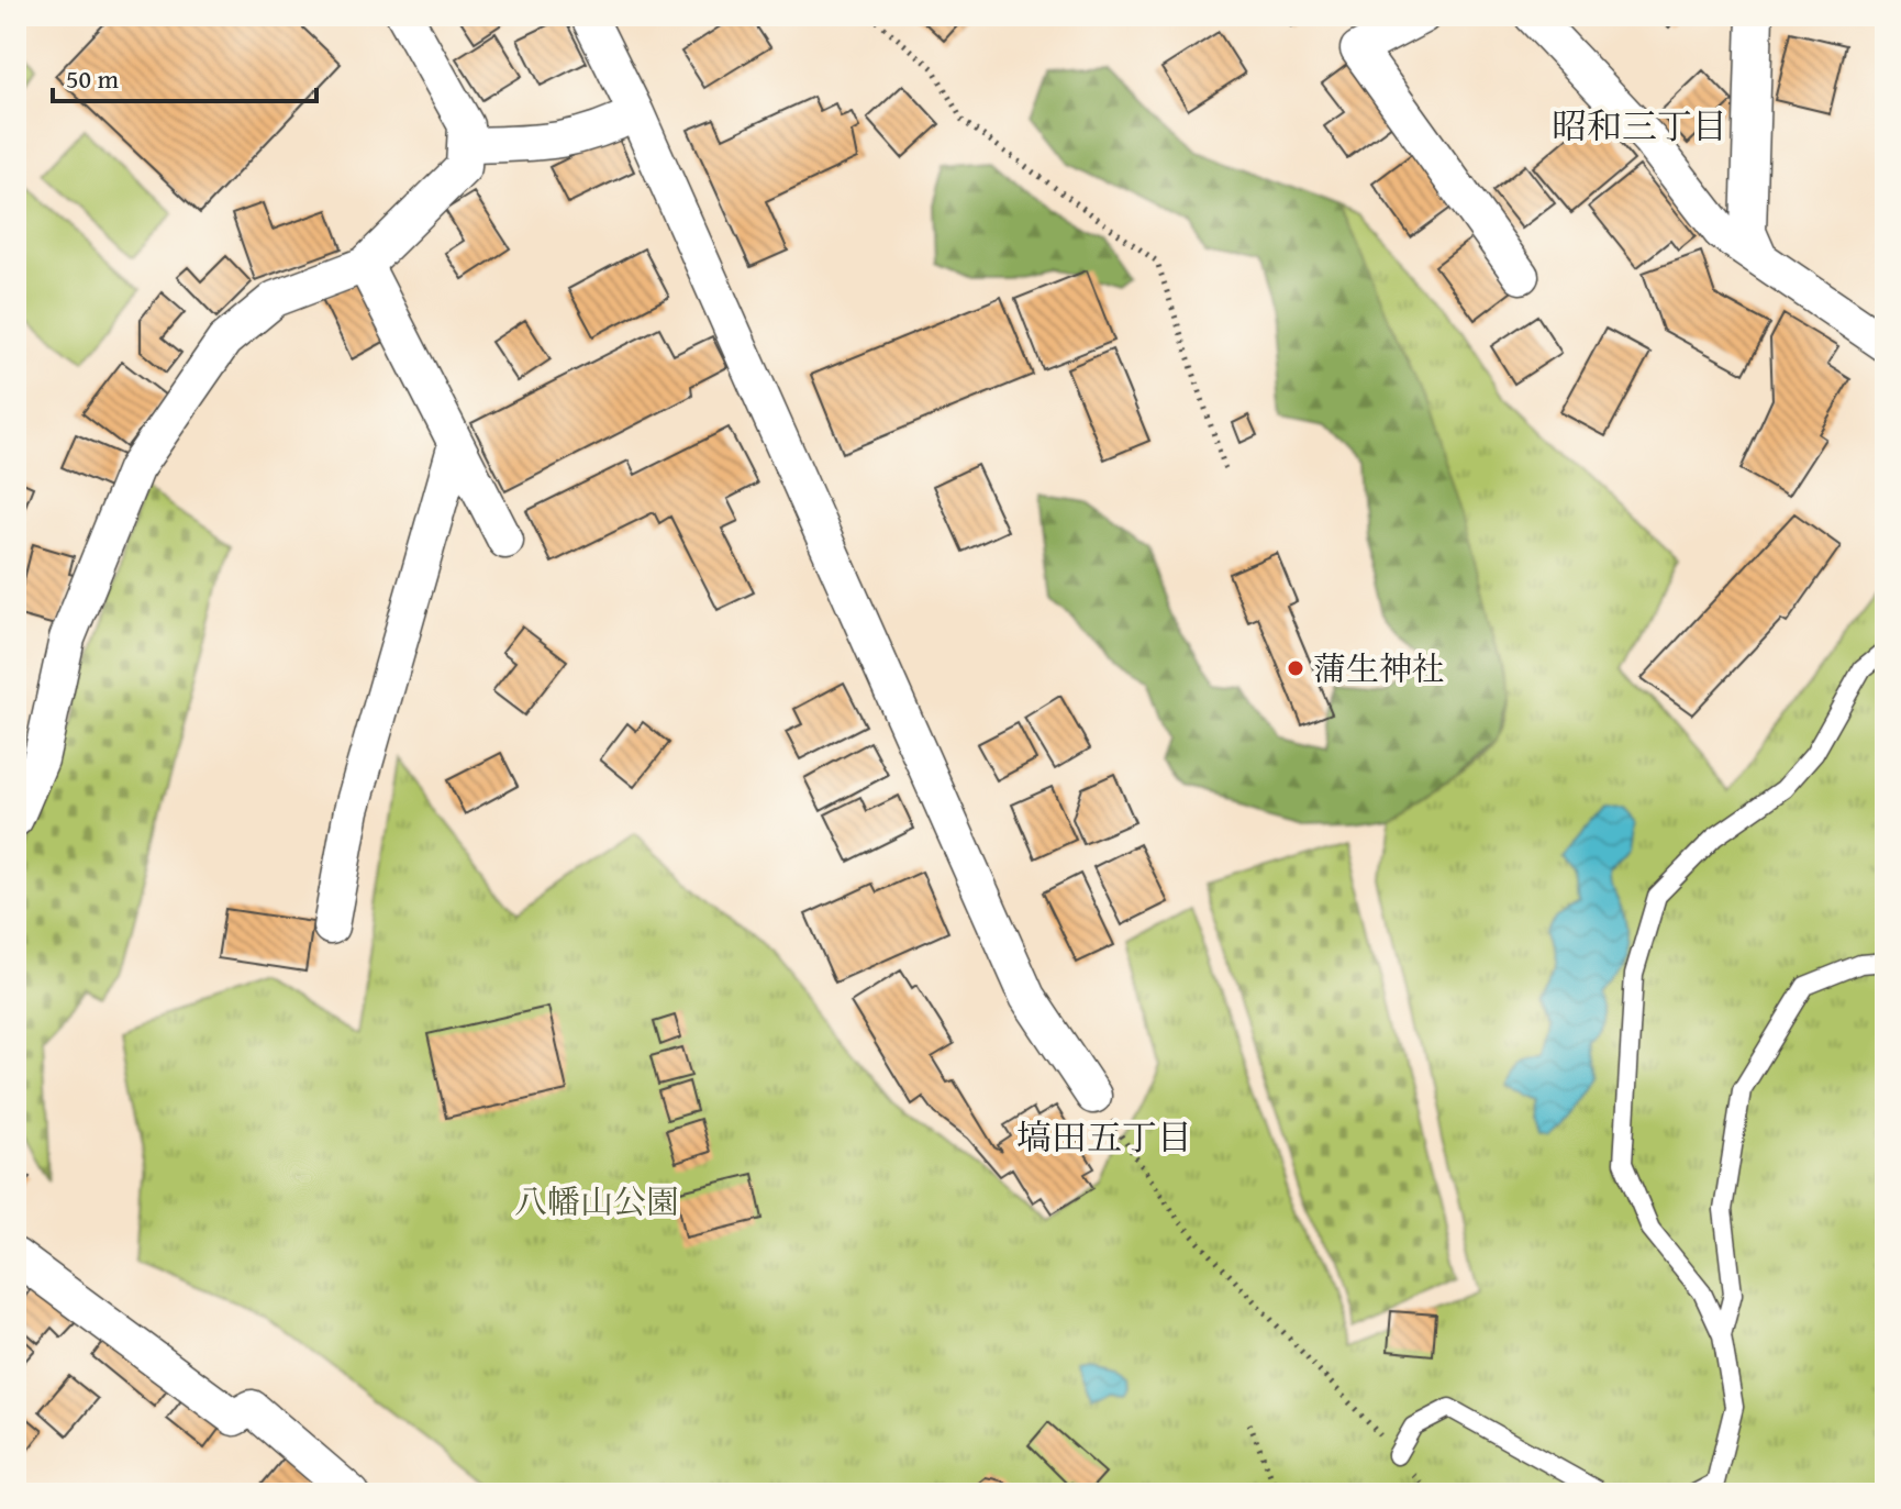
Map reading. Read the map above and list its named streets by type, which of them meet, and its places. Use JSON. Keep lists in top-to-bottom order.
{
  "districts": ["昭和三丁目", "塙田五丁目"],
  "parks": ["八幡山公園"],
  "places": ["蒲生神社"],
  "scale_bar": "50 m"
}
